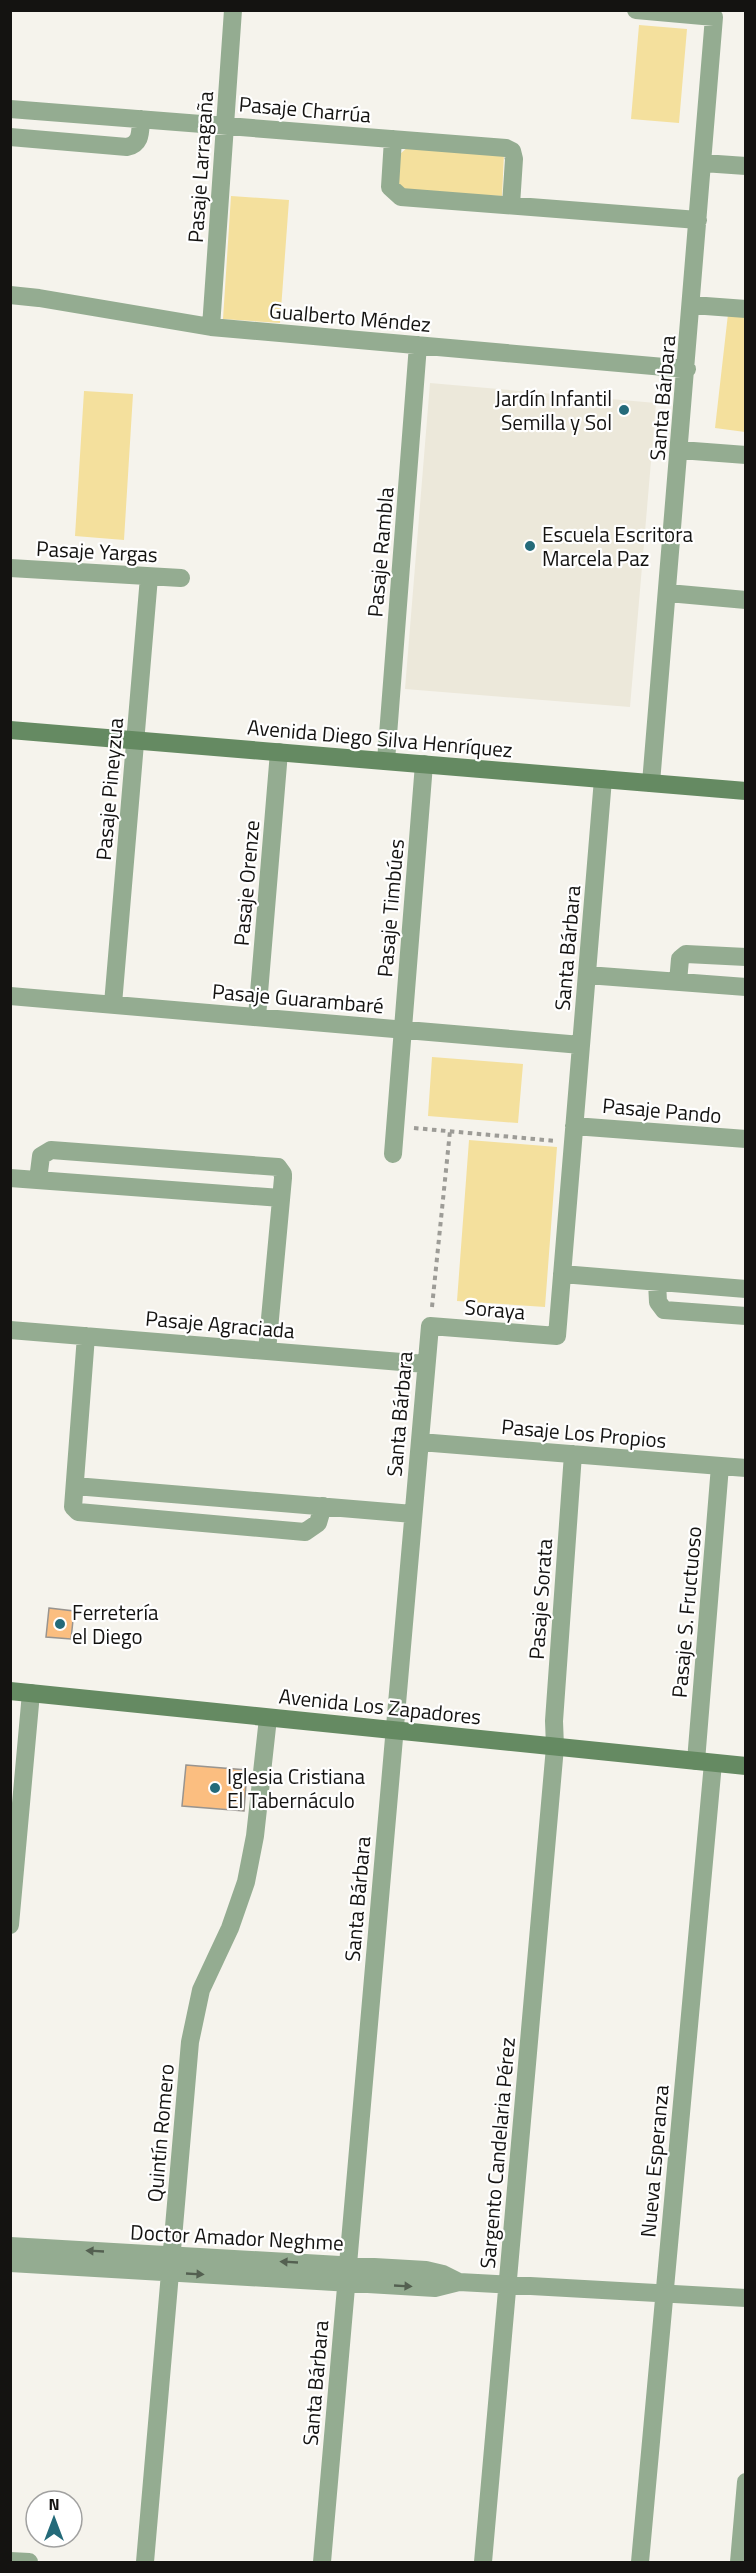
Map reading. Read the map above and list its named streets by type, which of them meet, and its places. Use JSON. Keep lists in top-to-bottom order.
{
  "streets": {
    "street": [
      "Pasaje Charrúa",
      "Pasaje Larragaña",
      "Gualberto Méndez",
      "Santa Bárbara",
      "Pasaje Yargas",
      "Pasaje Rambla",
      "Avenida Diego Silva Henríquez",
      "Pasaje Pineyzua",
      "Pasaje Orenze",
      "Pasaje Timbúes",
      "Pasaje Guarambaré",
      "Pasaje Pando",
      "Soraya",
      "Pasaje Agraciada",
      "Pasaje Los Propios",
      "Pasaje Sorata",
      "Pasaje S. Fructuoso",
      "Avenida Los Zapadores",
      "Quintín Romero",
      "Sargento Candelaria Pérez",
      "Nueva Esperanza",
      "Doctor Amador Neghme"
    ]
  },
  "crossings": [
    ["Pasaje Charrúa", "Pasaje Larragaña"],
    ["Pasaje Charrúa", "Santa Bárbara"],
    ["Pasaje Larragaña", "Gualberto Méndez"],
    ["Gualberto Méndez", "Santa Bárbara"],
    ["Gualberto Méndez", "Pasaje Rambla"],
    ["Santa Bárbara", "Avenida Diego Silva Henríquez"],
    ["Santa Bárbara", "Pasaje Guarambaré"],
    ["Santa Bárbara", "Pasaje Pando"],
    ["Santa Bárbara", "Soraya"],
    ["Santa Bárbara", "Pasaje Agraciada"],
    ["Santa Bárbara", "Pasaje Los Propios"],
    ["Santa Bárbara", "Avenida Los Zapadores"],
    ["Santa Bárbara", "Doctor Amador Neghme"],
    ["Pasaje Yargas", "Pasaje Pineyzua"],
    ["Pasaje Rambla", "Avenida Diego Silva Henríquez"],
    ["Avenida Diego Silva Henríquez", "Pasaje Pineyzua"],
    ["Avenida Diego Silva Henríquez", "Pasaje Orenze"],
    ["Avenida Diego Silva Henríquez", "Pasaje Timbúes"],
    ["Pasaje Pineyzua", "Pasaje Guarambaré"],
    ["Pasaje Orenze", "Pasaje Guarambaré"],
    ["Pasaje Timbúes", "Pasaje Guarambaré"],
    ["Pasaje Los Propios", "Pasaje Sorata"],
    ["Pasaje Los Propios", "Pasaje S. Fructuoso"],
    ["Pasaje Sorata", "Avenida Los Zapadores"],
    ["Pasaje Sorata", "Sargento Candelaria Pérez"],
    ["Pasaje S. Fructuoso", "Avenida Los Zapadores"],
    ["Pasaje S. Fructuoso", "Nueva Esperanza"],
    ["Avenida Los Zapadores", "Quintín Romero"],
    ["Avenida Los Zapadores", "Sargento Candelaria Pérez"],
    ["Avenida Los Zapadores", "Nueva Esperanza"],
    ["Quintín Romero", "Doctor Amador Neghme"],
    ["Sargento Candelaria Pérez", "Doctor Amador Neghme"],
    ["Nueva Esperanza", "Doctor Amador Neghme"]
  ],
  "places": [
    "Jardín Infantil Semilla y Sol",
    "Escuela Escritora Marcela Paz",
    "Ferretería el Diego",
    "Iglesia Cristiana El Tabernáculo"
  ],
  "north": "top"
}
